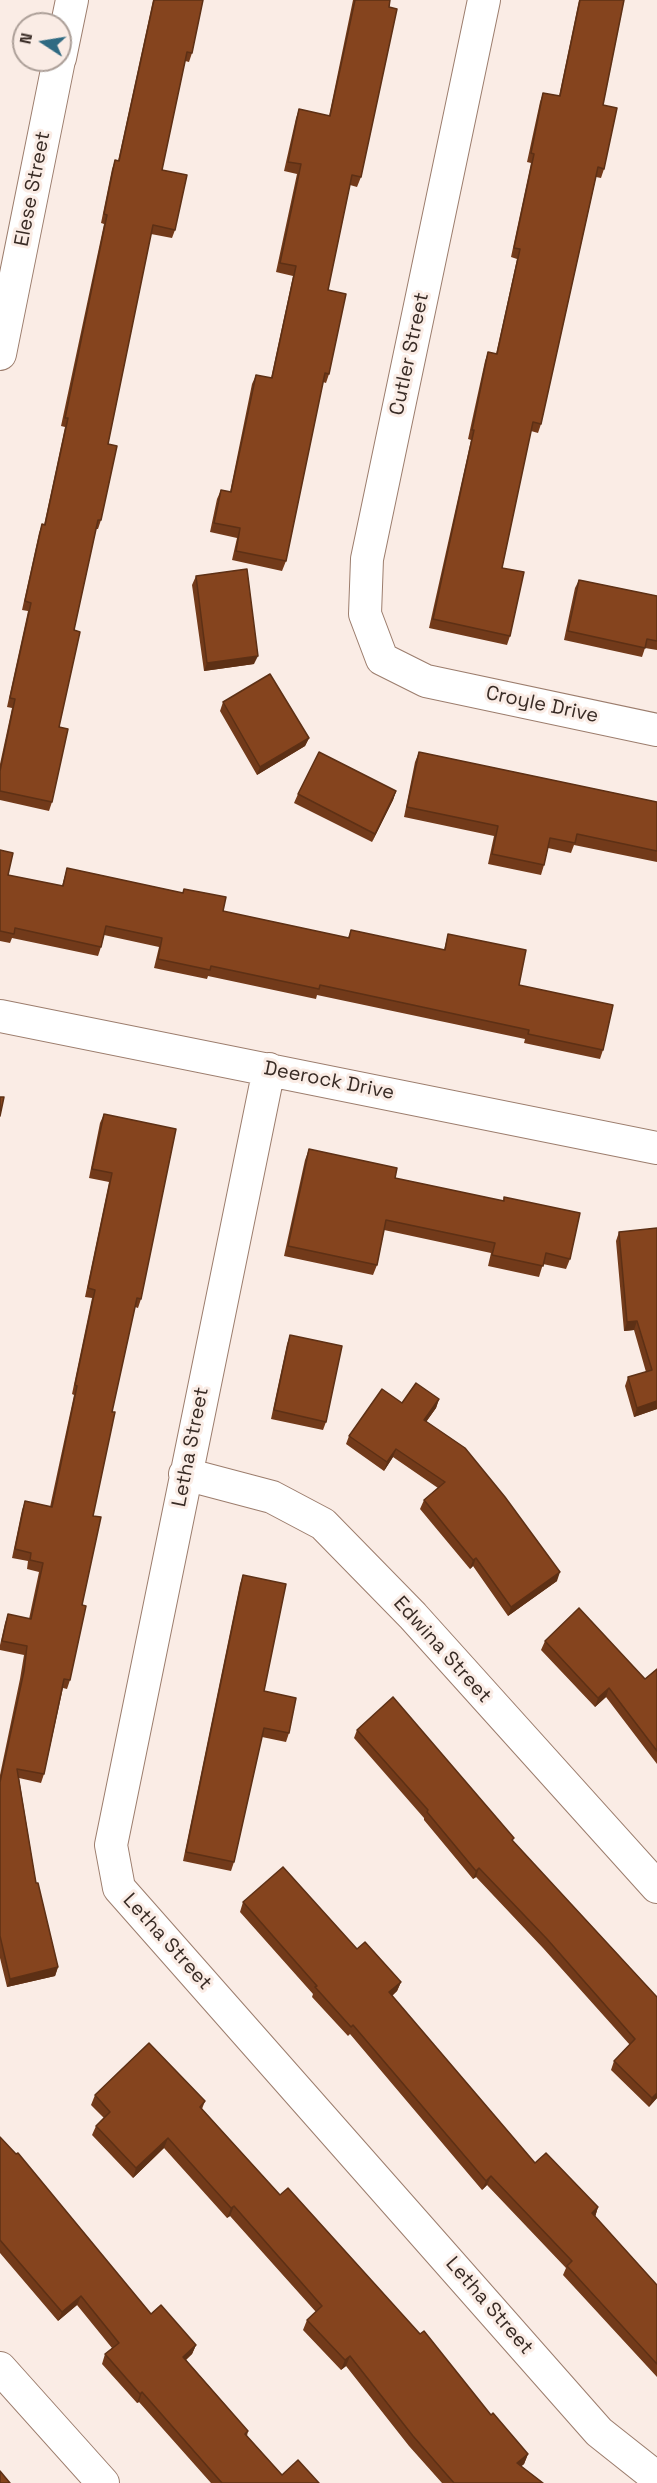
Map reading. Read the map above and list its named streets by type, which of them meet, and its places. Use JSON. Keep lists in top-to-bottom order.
{
  "streets": {
    "street": [
      "Elese Street",
      "Cutler Street",
      "Croyle Drive",
      "Deerock Drive",
      "Letha Street",
      "Edwina Street"
    ]
  },
  "crossings": [
    ["Cutler Street", "Croyle Drive"],
    ["Deerock Drive", "Letha Street"],
    ["Letha Street", "Edwina Street"]
  ],
  "north": "left"
}
